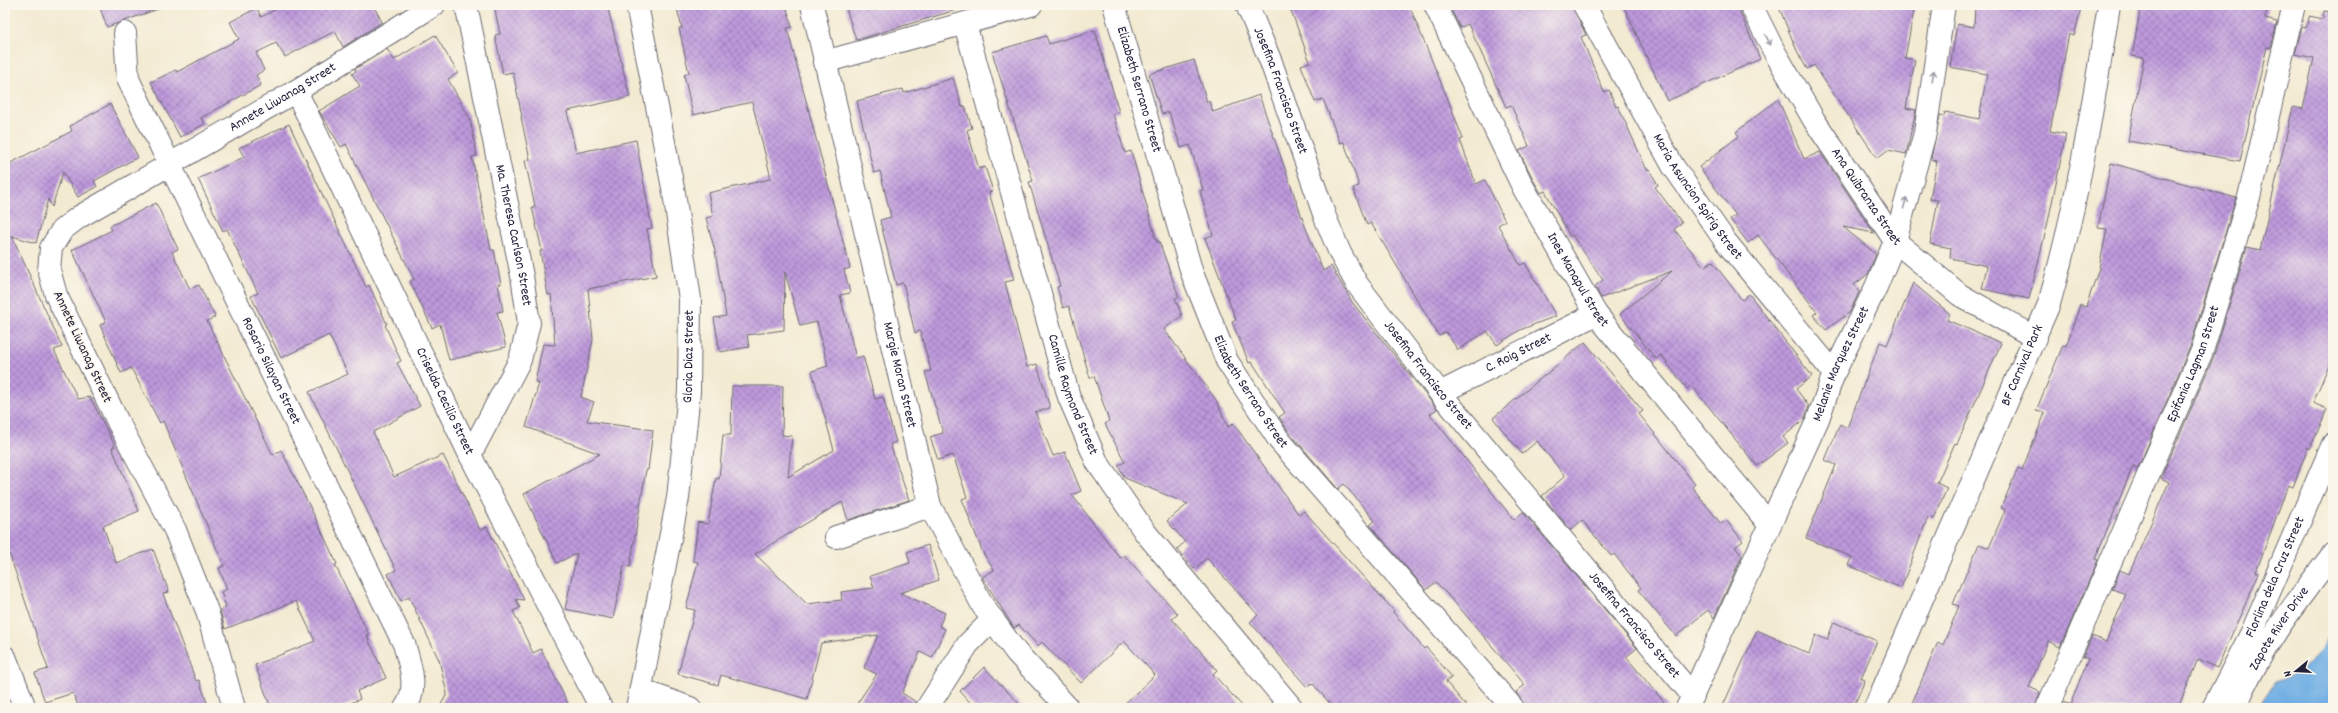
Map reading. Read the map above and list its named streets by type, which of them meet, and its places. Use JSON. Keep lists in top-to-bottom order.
{
  "streets": {
    "street": [
      "Elizabeth Serrano Street",
      "Josefina Francisco Street",
      "Annete Liwanag Street",
      "Ana Quibranza Street",
      "Maria Asuncion Spirig Street",
      "Ma. Theresa Carlson Street",
      "Ines Manapul Street",
      "C. Roig Street",
      "Gloria Diaz Street",
      "Epifania Lagman Street",
      "Melanie Marquez Street",
      "BF Carnival Park",
      "Rosario Silayan Street",
      "Margie Moran Street",
      "Camille Raymond Street",
      "Criselda Cecilio Street",
      "Florlina dela Cruz Street",
      "Zapote River Drive"
    ]
  },
  "crossings": [
    ["Josefina Francisco Street", "C. Roig Street"],
    ["Josefina Francisco Street", "Melanie Marquez Street"],
    ["Annete Liwanag Street", "Rosario Silayan Street"],
    ["Annete Liwanag Street", "Criselda Cecilio Street"],
    ["Ana Quibranza Street", "Melanie Marquez Street"],
    ["Ana Quibranza Street", "BF Carnival Park"],
    ["Maria Asuncion Spirig Street", "Melanie Marquez Street"],
    ["Ma. Theresa Carlson Street", "Criselda Cecilio Street"],
    ["Ines Manapul Street", "C. Roig Street"],
    ["Ines Manapul Street", "Melanie Marquez Street"]
  ],
  "one_way": ["Ana Quibranza Street"],
  "north": "left"
}
